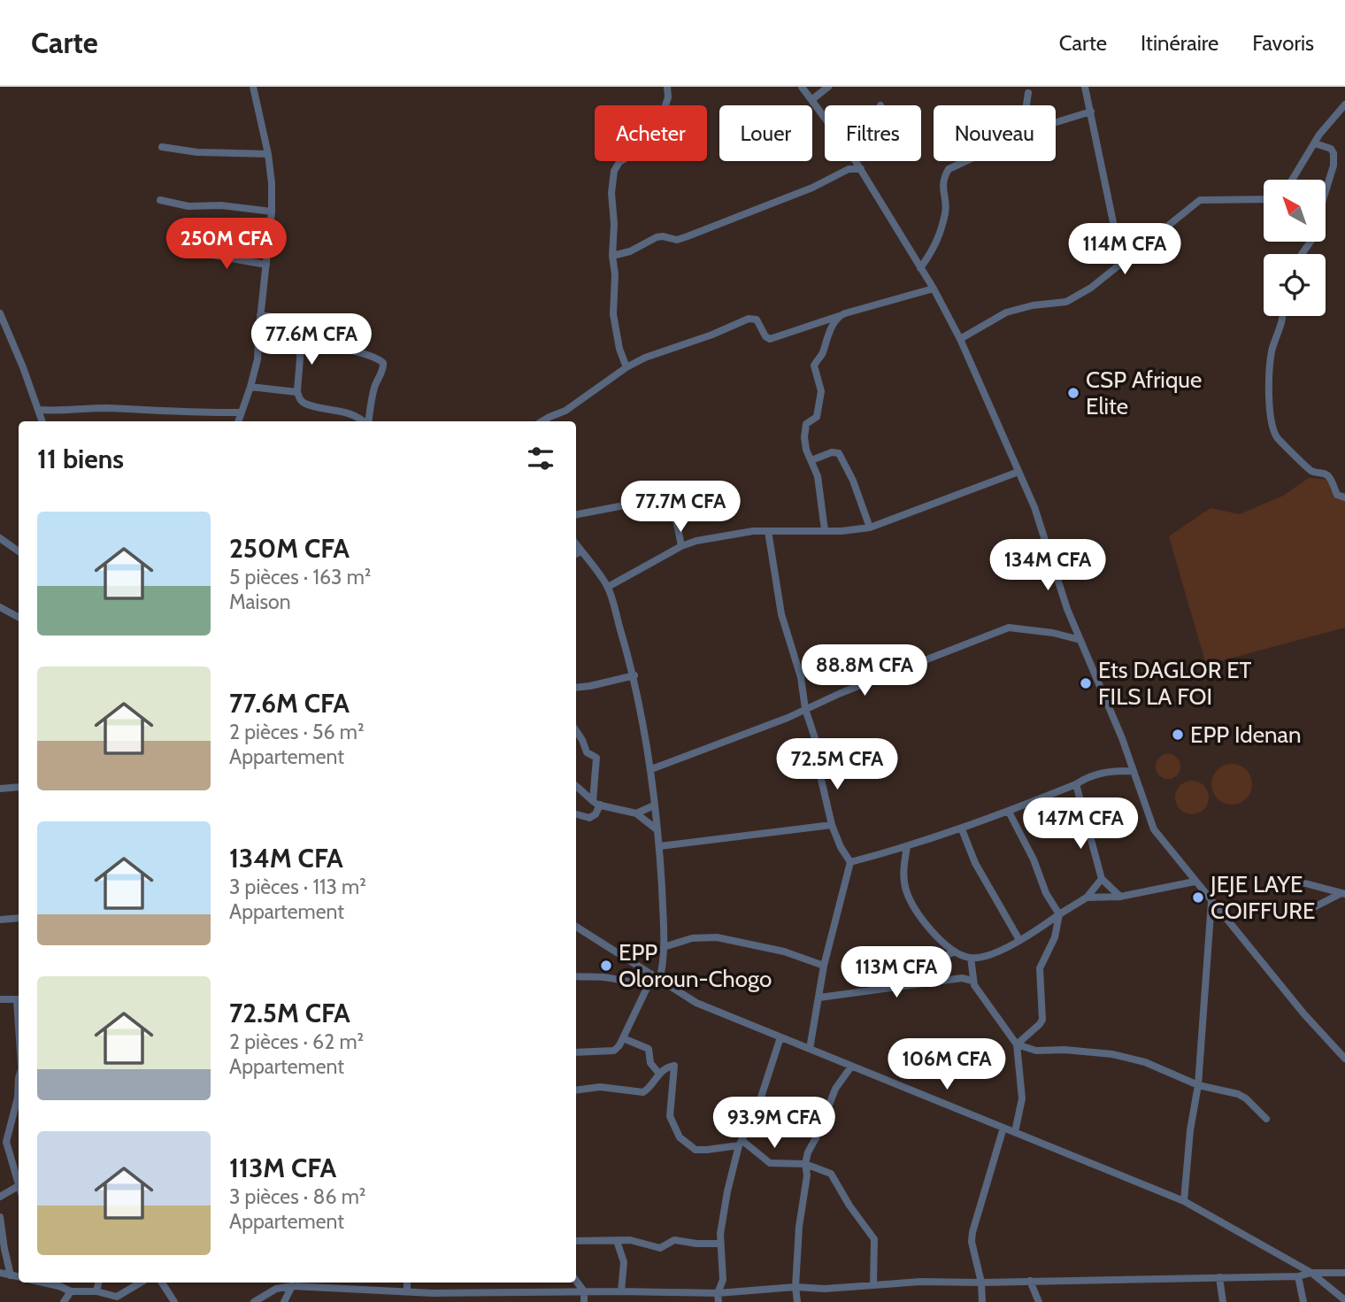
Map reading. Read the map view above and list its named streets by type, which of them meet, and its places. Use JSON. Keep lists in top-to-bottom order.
{
  "places": [
    "CSP Afrique Elite",
    "Ets DAGLOR ET FILS LA FOI",
    "EPP Idenan",
    "JEJE LAYE COIFFURE",
    "EPP Oloroun-Chogo"
  ],
  "north": "top left",
  "page": {
    "header": "Carte",
    "nav": ["Carte", "Itinéraire", "Favoris"],
    "chip": [
      "Acheter",
      "Louer",
      "Filtres",
      "Nouveau"
    ],
    "price": [
      "250M CFA",
      "114M CFA",
      "77.6M CFA",
      "77.7M CFA",
      "134M CFA",
      "88.8M CFA",
      "72.5M CFA",
      "147M CFA",
      "113M CFA",
      "106M CFA",
      "93.9M CFA"
    ],
    "heading": "11 biens",
    "list": [
      {
        "name": "250M CFA",
        "note": "5 pièces · 163 m² · Maison"
      },
      {
        "name": "77.6M CFA",
        "note": "2 pièces · 56 m² · Appartement"
      },
      {
        "name": "134M CFA",
        "note": "3 pièces · 113 m² · Appartement"
      },
      {
        "name": "72.5M CFA",
        "note": "2 pièces · 62 m² · Appartement"
      },
      {
        "name": "113M CFA",
        "note": "3 pièces · 86 m² · Appartement"
      }
    ]
  }
}
